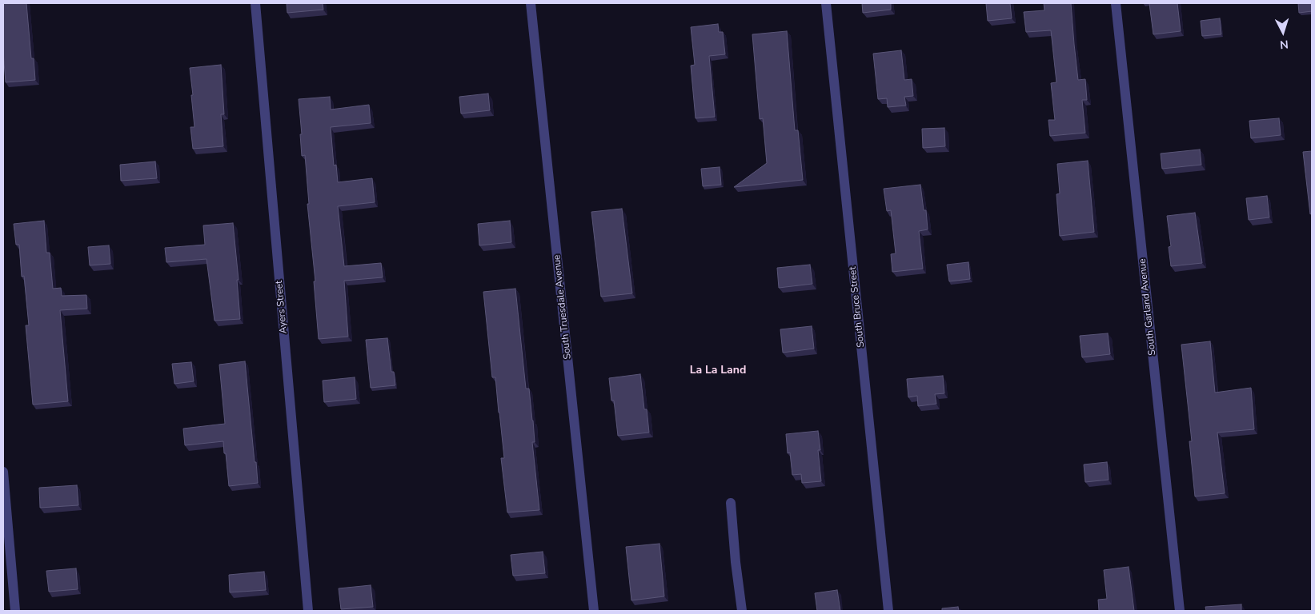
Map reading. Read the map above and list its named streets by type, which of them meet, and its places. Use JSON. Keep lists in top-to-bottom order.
{
  "streets": {
    "street": [
      "Ayers Street",
      "South Truesdale Avenue",
      "South Bruce Street",
      "South Garland Avenue"
    ]
  },
  "districts": ["La La Land"],
  "north": "bottom"
}
